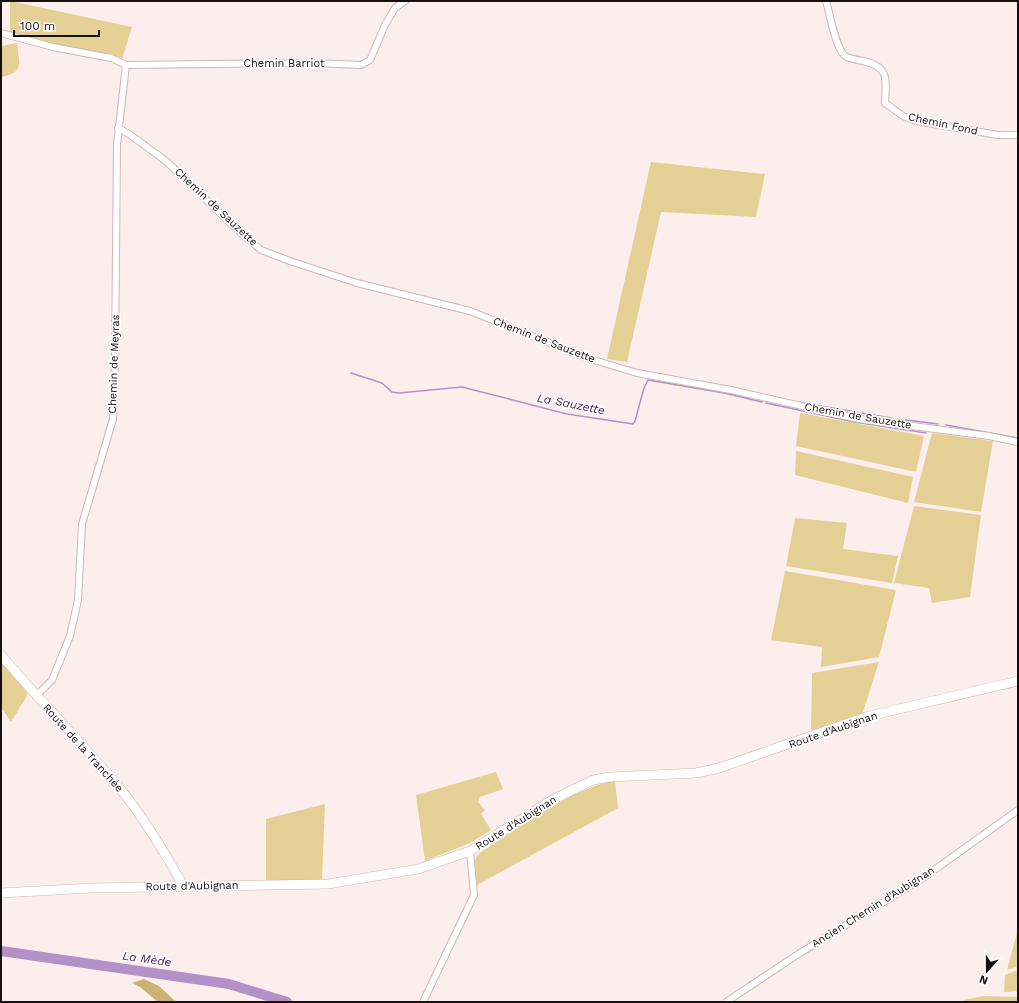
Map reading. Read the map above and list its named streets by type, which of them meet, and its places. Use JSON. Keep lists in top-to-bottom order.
{
  "streets": {
    "street": [
      "Chemin Barriot",
      "Chemin Fond",
      "Chemin de Sauzette",
      "Chemin de Meyras",
      "Route d'Aubignan",
      "Route de la Tranchée",
      "Ancien Chemin d'Aubignan"
    ]
  },
  "crossings": [
    ["Chemin Barriot", "Chemin de Meyras"],
    ["Chemin de Sauzette", "Chemin de Meyras"],
    ["Chemin de Meyras", "Route de la Tranchée"],
    ["Route d'Aubignan", "Route de la Tranchée"]
  ],
  "water": ["La Sauzette", "La Mède"],
  "scale_bar": "100 m",
  "north": "bottom"
}
